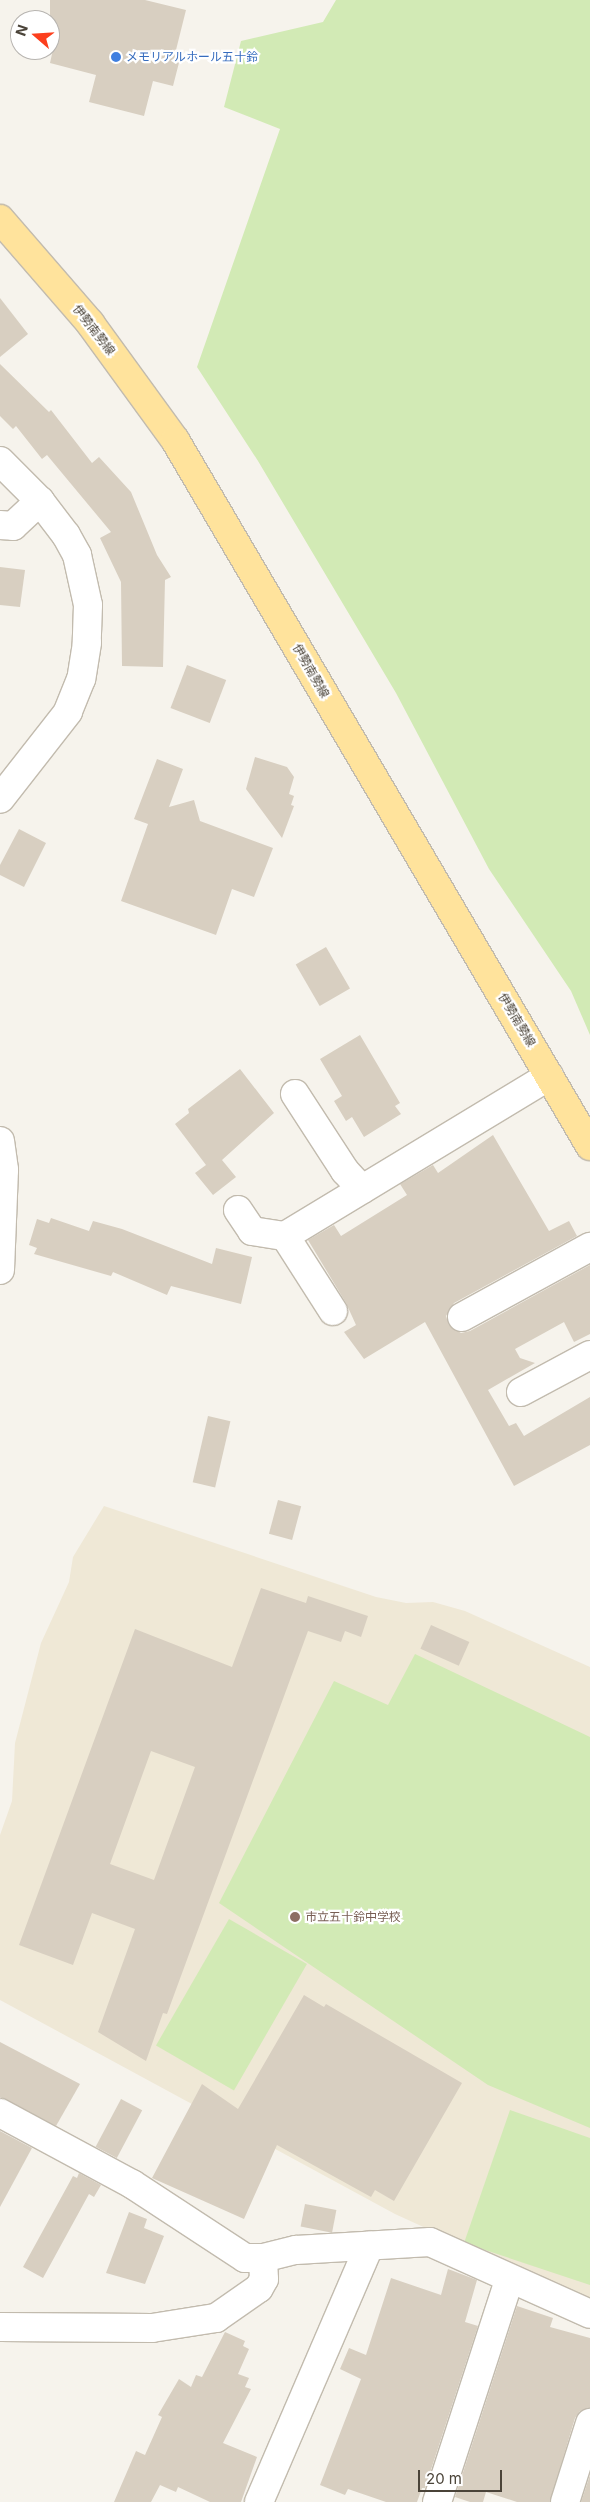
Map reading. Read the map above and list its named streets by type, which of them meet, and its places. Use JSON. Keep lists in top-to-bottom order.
{
  "streets": {
    "main road": ["伊勢南勢線"]
  },
  "places": ["メモリアルホール五十鈴", "市立五十鈴中学校"],
  "scale_bar": "20 m",
  "north": "left"
}
